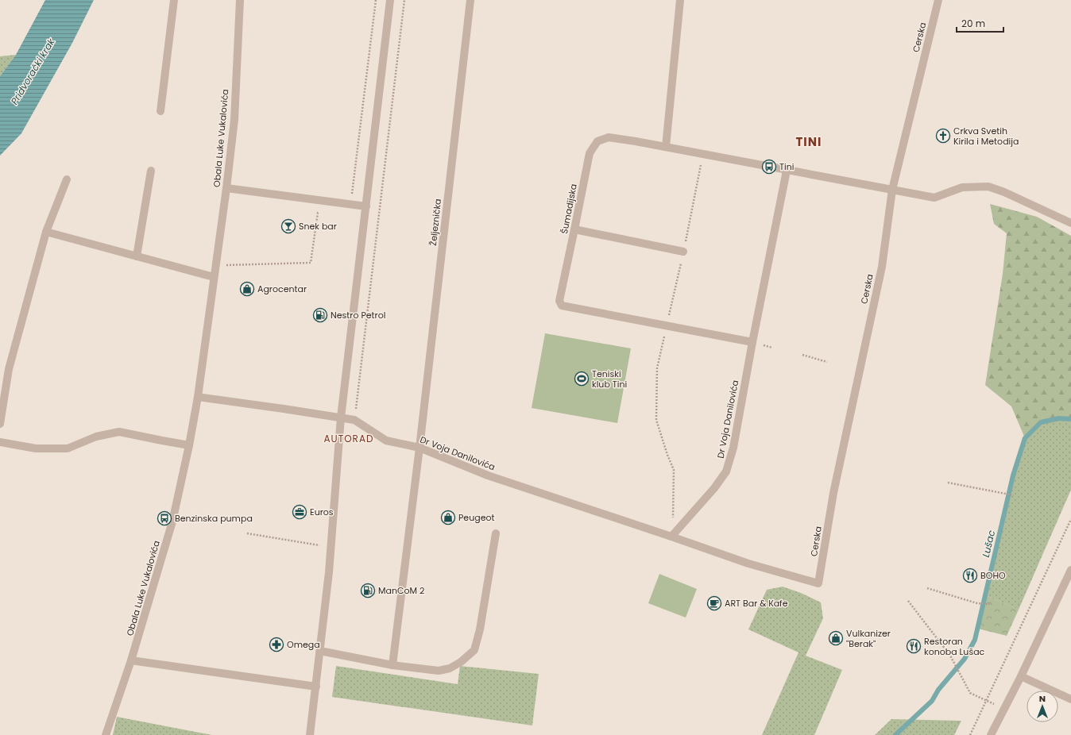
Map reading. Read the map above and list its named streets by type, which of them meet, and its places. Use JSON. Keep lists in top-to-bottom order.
{
  "streets": {
    "street": [
      "Cerska",
      "Obala Luke Vukalovića",
      "Šumadijska",
      "Željeznička",
      "Dr Voja Danilovića"
    ]
  },
  "crossings": [
    ["Cerska", "Šumadijska"],
    ["Cerska", "Dr Voja Danilovića"],
    ["Obala Luke Vukalovića", "Dr Voja Danilovića"],
    ["Šumadijska", "Dr Voja Danilovića"],
    ["Željeznička", "Dr Voja Danilovića"]
  ],
  "districts": ["TINI", "AUTORAD"],
  "water": ["Pridvorački krak", "Lušac"],
  "places": {
    "church": ["Crkva Svetih Kirila i Metodija"],
    "bus stop": ["Tini", "Benzinska pumpa"],
    "bar": ["Snek bar"],
    "shop": ["Agrocentar", "Peugeot", "Vulkanizer \"Berak\""],
    "fuel station": ["Nestro Petrol", "ManCoM 2"],
    "sports": ["Teniski klub Tini"],
    "office": ["Euros"],
    "restaurant": ["BOHO", "Restoran konoba Lušac"],
    "cafe": ["ART Bar & Кafe"],
    "pharmacy": ["Omega"]
  },
  "scale_bar": "20 m",
  "north": "top"
}
